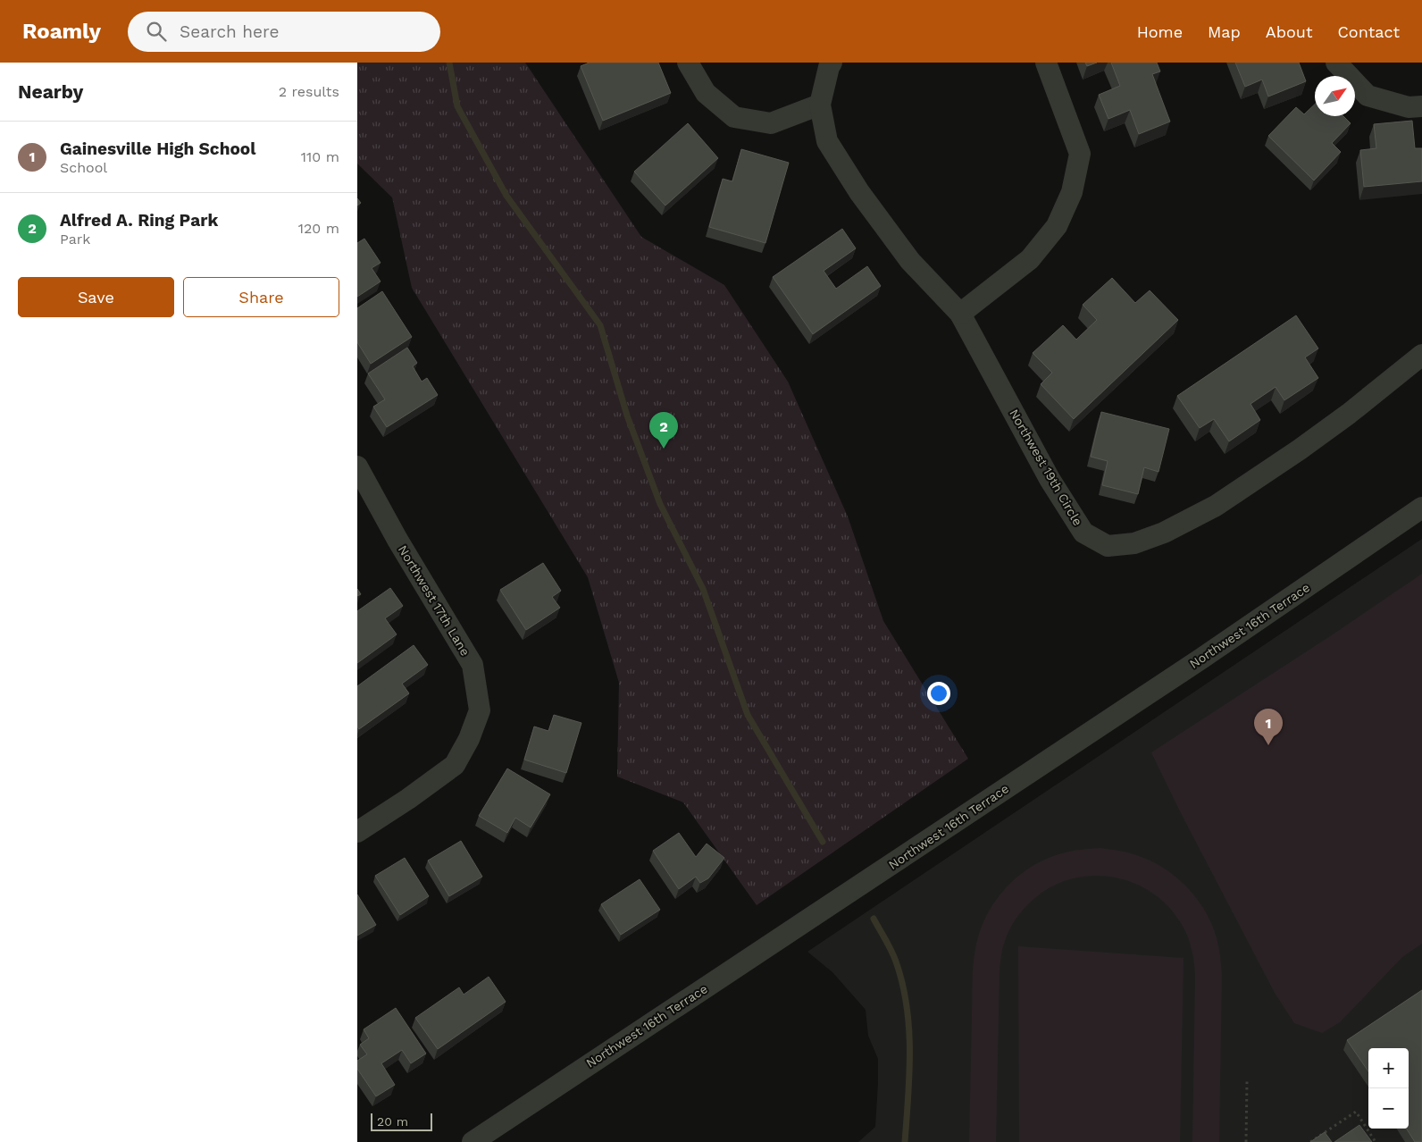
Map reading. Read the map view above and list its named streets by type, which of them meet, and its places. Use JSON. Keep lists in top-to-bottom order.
{
  "streets": {
    "street": ["Northwest 19th Circle", "Northwest 17th Lane", "Northwest 16th Terrace"]
  },
  "scale_bar": "20 m",
  "north": "top right",
  "page": {
    "header": "Roamly",
    "search": "Search here",
    "nav": [
      "Home",
      "Map",
      "About",
      "Contact"
    ],
    "heading": ["Nearby", "2 results"],
    "list": [
      {
        "mark": "1",
        "name": "Gainesville High School",
        "note": "School",
        "value": "110 m"
      },
      {
        "mark": "2",
        "name": "Alfred A. Ring Park",
        "note": "Park",
        "value": "120 m"
      }
    ],
    "buttons": ["Save", "Share"],
    "pins": ["2", "1"],
    "map_buttons": ["+", "−"],
    "scale": "20 m"
  }
}
